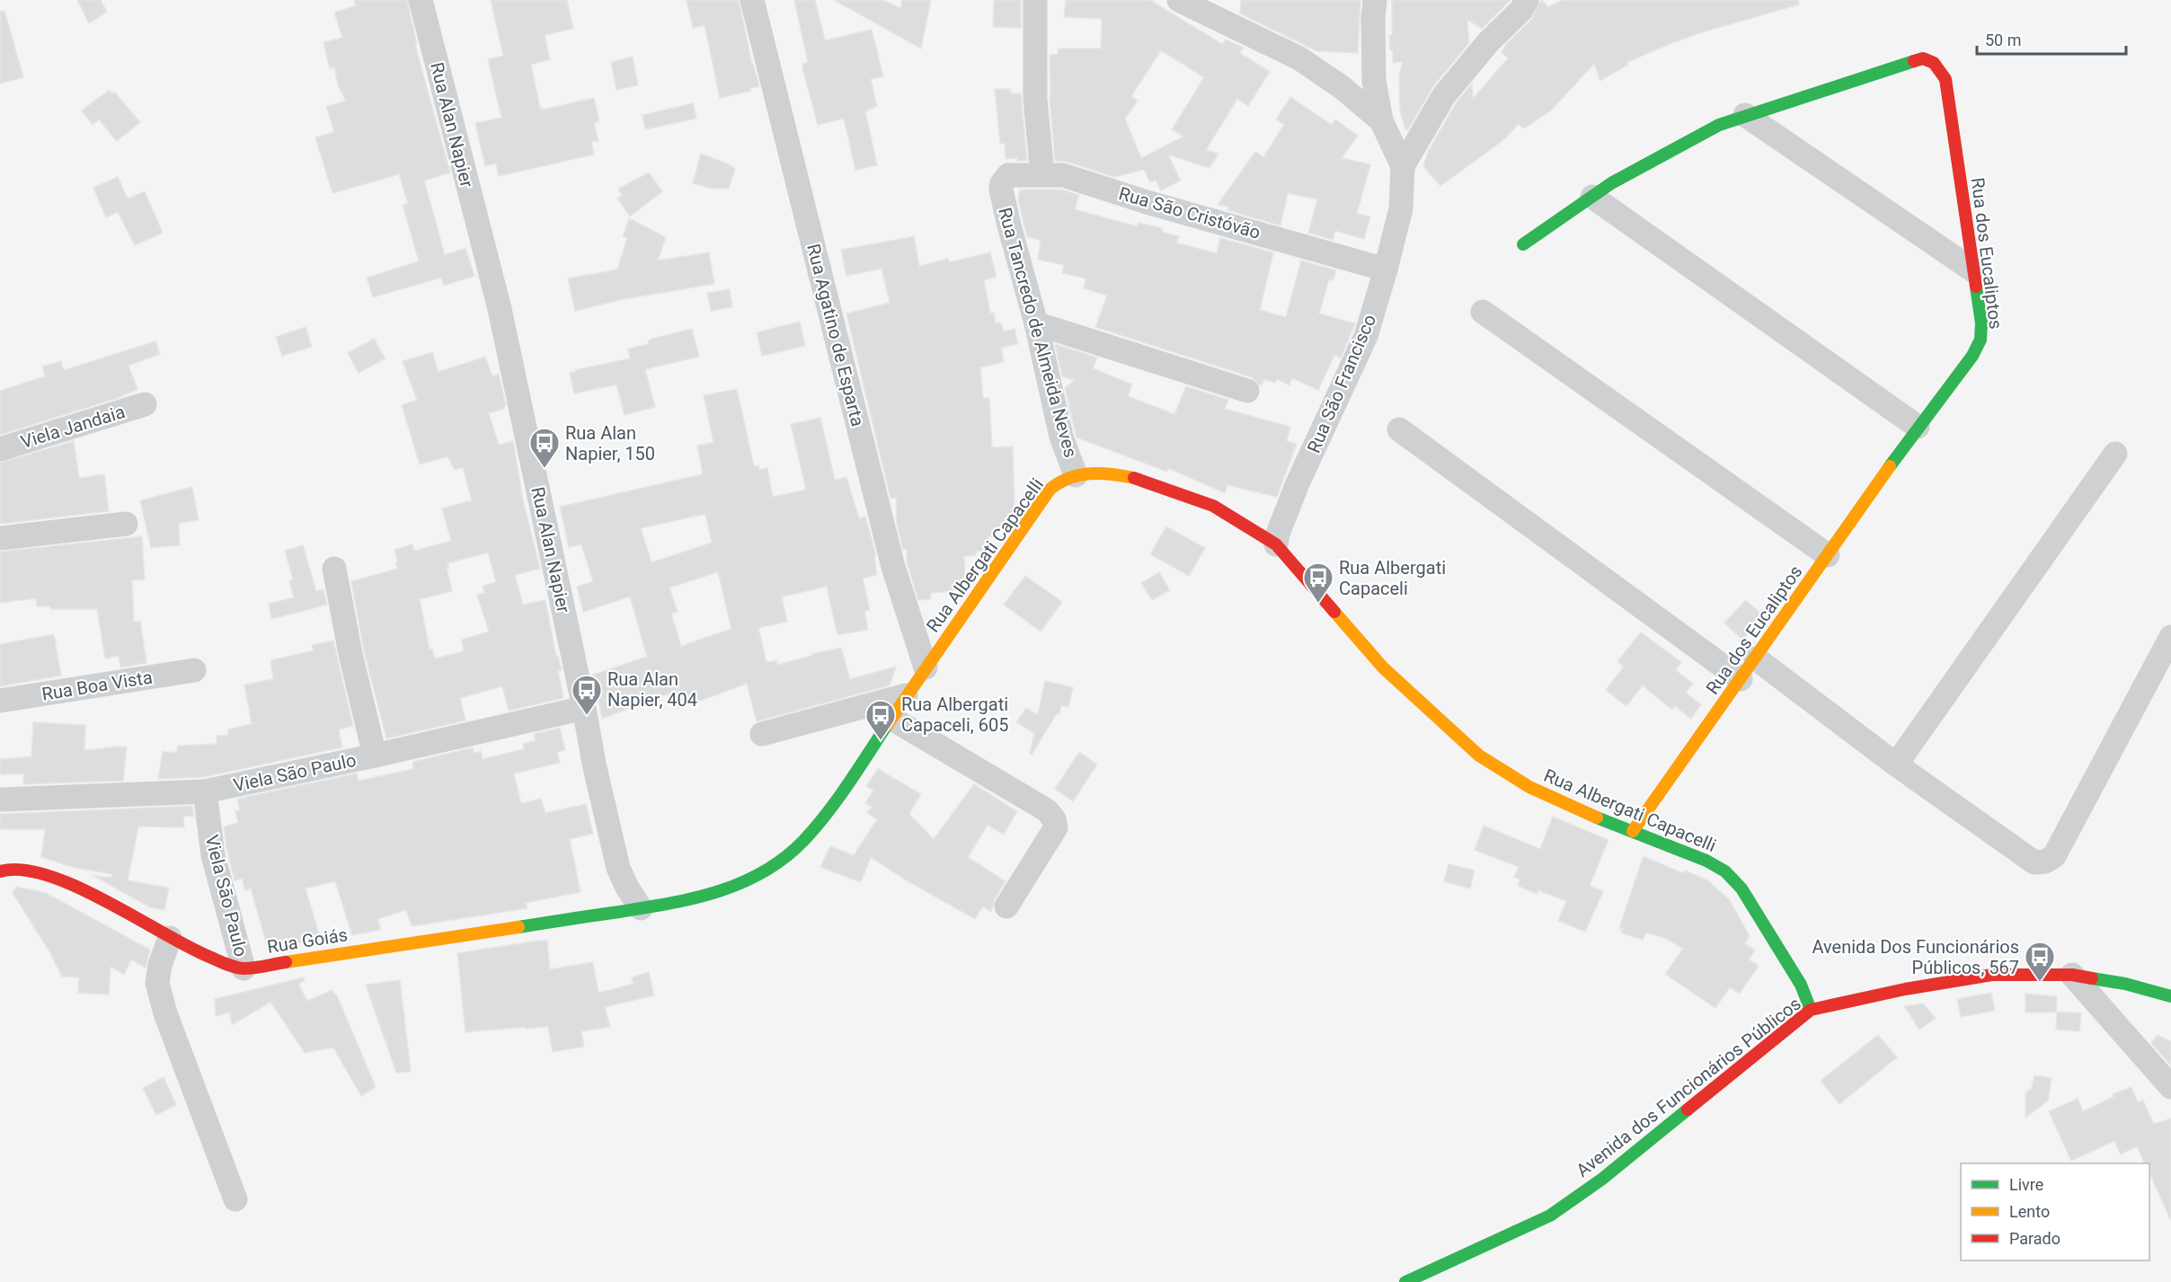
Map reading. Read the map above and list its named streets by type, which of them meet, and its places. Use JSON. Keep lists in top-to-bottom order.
{
  "streets": {
    "street": [
      "Rua Alan Napier",
      "Rua São Cristóvão",
      "Rua dos Eucaliptos",
      "Rua Tancredo de Almeida Neves",
      "Rua Agatino de Esparta",
      "Rua São Francisco",
      "Viela Jandaia",
      "Rua Albergati Capacelli",
      "Rua Boa Vista",
      "Viela São Paulo",
      "Viela Sāo Paulo",
      "Rua Goiás",
      "Avenida dos Funcionários Públicos"
    ]
  },
  "crossings": [
    ["Rua Alan Napier", "Rua Albergati Capacelli"],
    ["Rua Alan Napier", "Viela São Paulo"],
    ["Rua Alan Napier", "Rua Goiás"],
    ["Rua São Cristóvão", "Rua Tancredo de Almeida Neves"],
    ["Rua São Cristóvão", "Rua São Francisco"],
    ["Rua dos Eucaliptos", "Rua Albergati Capacelli"],
    ["Rua Tancredo de Almeida Neves", "Rua Albergati Capacelli"],
    ["Rua Agatino de Esparta", "Rua Albergati Capacelli"],
    ["Rua São Francisco", "Rua Albergati Capacelli"],
    ["Rua Albergati Capacelli", "Rua Goiás"],
    ["Rua Albergati Capacelli", "Avenida dos Funcionários Públicos"],
    ["Viela São Paulo", "Viela Sāo Paulo"],
    ["Viela Sāo Paulo", "Rua Goiás"]
  ],
  "places": {
    "bus stop": [
      "Rua Alan Napier, 150",
      "Rua Albergati Capaceli",
      "Rua Alan Napier, 404",
      "Rua Albergati Capaceli, 605",
      "Avenida Dos Funcionários Públicos, 567"
    ]
  },
  "legend": ["Livre", "Lento", "Parado"],
  "scale_bar": "50 m"
}
